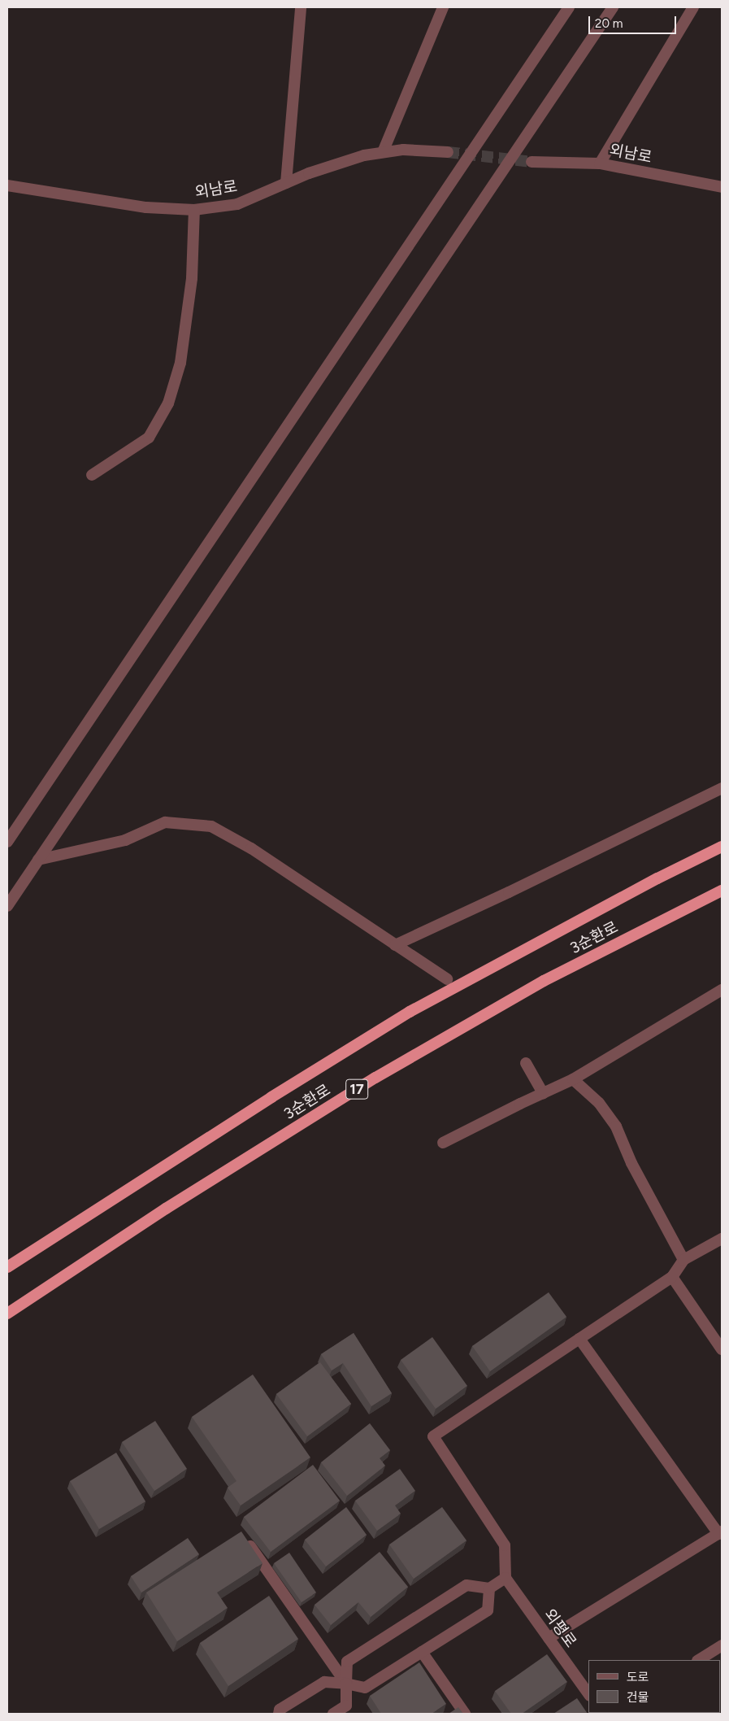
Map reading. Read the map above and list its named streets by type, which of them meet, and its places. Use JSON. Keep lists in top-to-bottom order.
{
  "streets": {
    "highway": ["3순환로", "17"],
    "street": ["외남로", "외평로"]
  },
  "legend": ["도로", "건물"],
  "scale_bar": "20 m"
}
